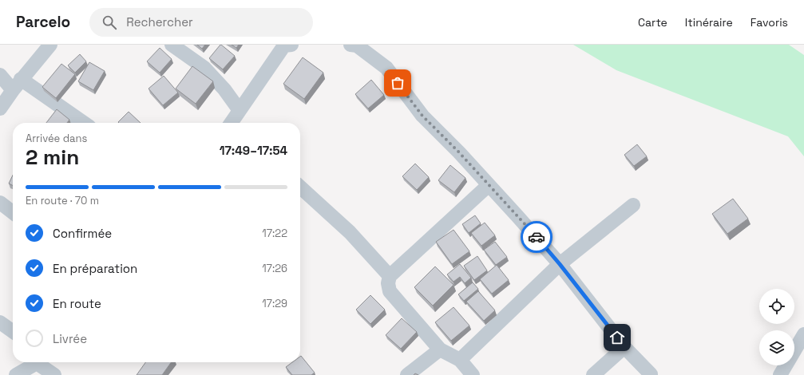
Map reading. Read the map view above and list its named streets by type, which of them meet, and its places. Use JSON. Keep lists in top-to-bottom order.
{
  "page": {
    "header": "Parcelo",
    "search": "Rechercher",
    "nav": ["Carte", "Itinéraire", "Favoris"],
    "heading": ["2 min", "Arrivée dans", "17:49–17:54"],
    "bar": "En route · 70 m",
    "list": [
      ["Confirmée", "17:22"],
      ["En préparation", "17:26"],
      ["En route", "17:29"],
      "Livrée"
    ]
  }
}
